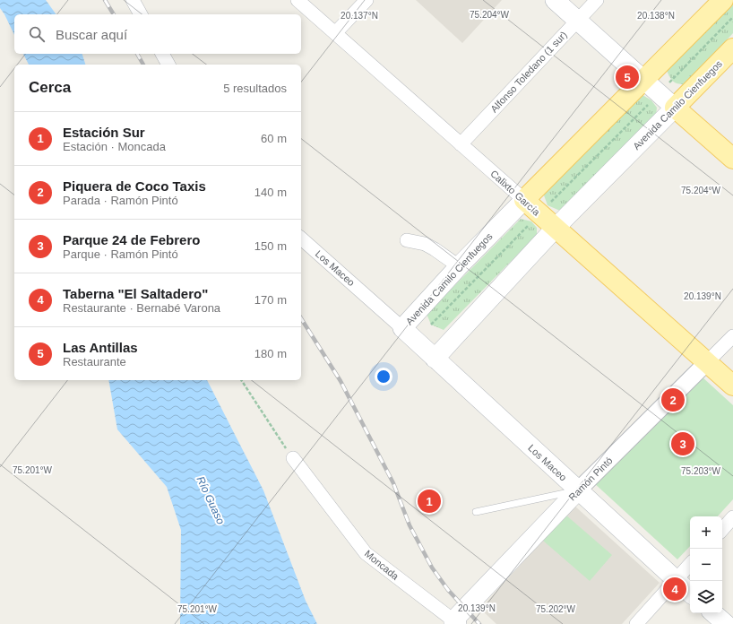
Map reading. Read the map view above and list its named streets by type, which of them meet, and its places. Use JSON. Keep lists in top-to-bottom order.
{
  "streets": {
    "main road": [
      "Avenida Camilo Cienfuegos",
      "Calixto García",
      "Los Maceo",
      "Ramón Pintó"
    ],
    "street": ["Alfonso Toledano (1 sur)", "Moncada"]
  },
  "crossings": [
    ["Alfonso Toledano (1 sur)", "Calixto García"],
    ["Avenida Camilo Cienfuegos", "Calixto García"],
    ["Avenida Camilo Cienfuegos", "Los Maceo"],
    ["Calixto García", "Ramón Pintó"],
    ["Los Maceo", "Ramón Pintó"],
    ["Ramón Pintó", "Moncada"]
  ],
  "water": ["Río Guaso"],
  "page": {
    "search": "Buscar aquí",
    "pins": [
      "5",
      "2",
      "3",
      "1",
      "4"
    ],
    "heading": ["Cerca", "5 resultados"],
    "list": [
      {
        "mark": "1",
        "name": "Estación Sur",
        "note": "Estación · Moncada",
        "value": "60 m"
      },
      {
        "mark": "2",
        "name": "Piquera de Coco Taxis",
        "note": "Parada · Ramón Pintó",
        "value": "140 m"
      },
      {
        "mark": "3",
        "name": "Parque 24 de Febrero",
        "note": "Parque · Ramón Pintó",
        "value": "150 m"
      },
      {
        "mark": "4",
        "name": "Taberna \"El Saltadero\"",
        "note": "Restaurante · Bernabé Varona",
        "value": "170 m"
      },
      {
        "mark": "5",
        "name": "Las Antillas",
        "note": "Restaurante",
        "value": "180 m"
      }
    ],
    "map_buttons": ["+", "−"]
  },
  "coordinates": [
    "75.204°W",
    "20.137°N",
    "20.138°N",
    "20.139°N",
    "75.201°W",
    "75.203°W",
    "75.202°W"
  ]
}
